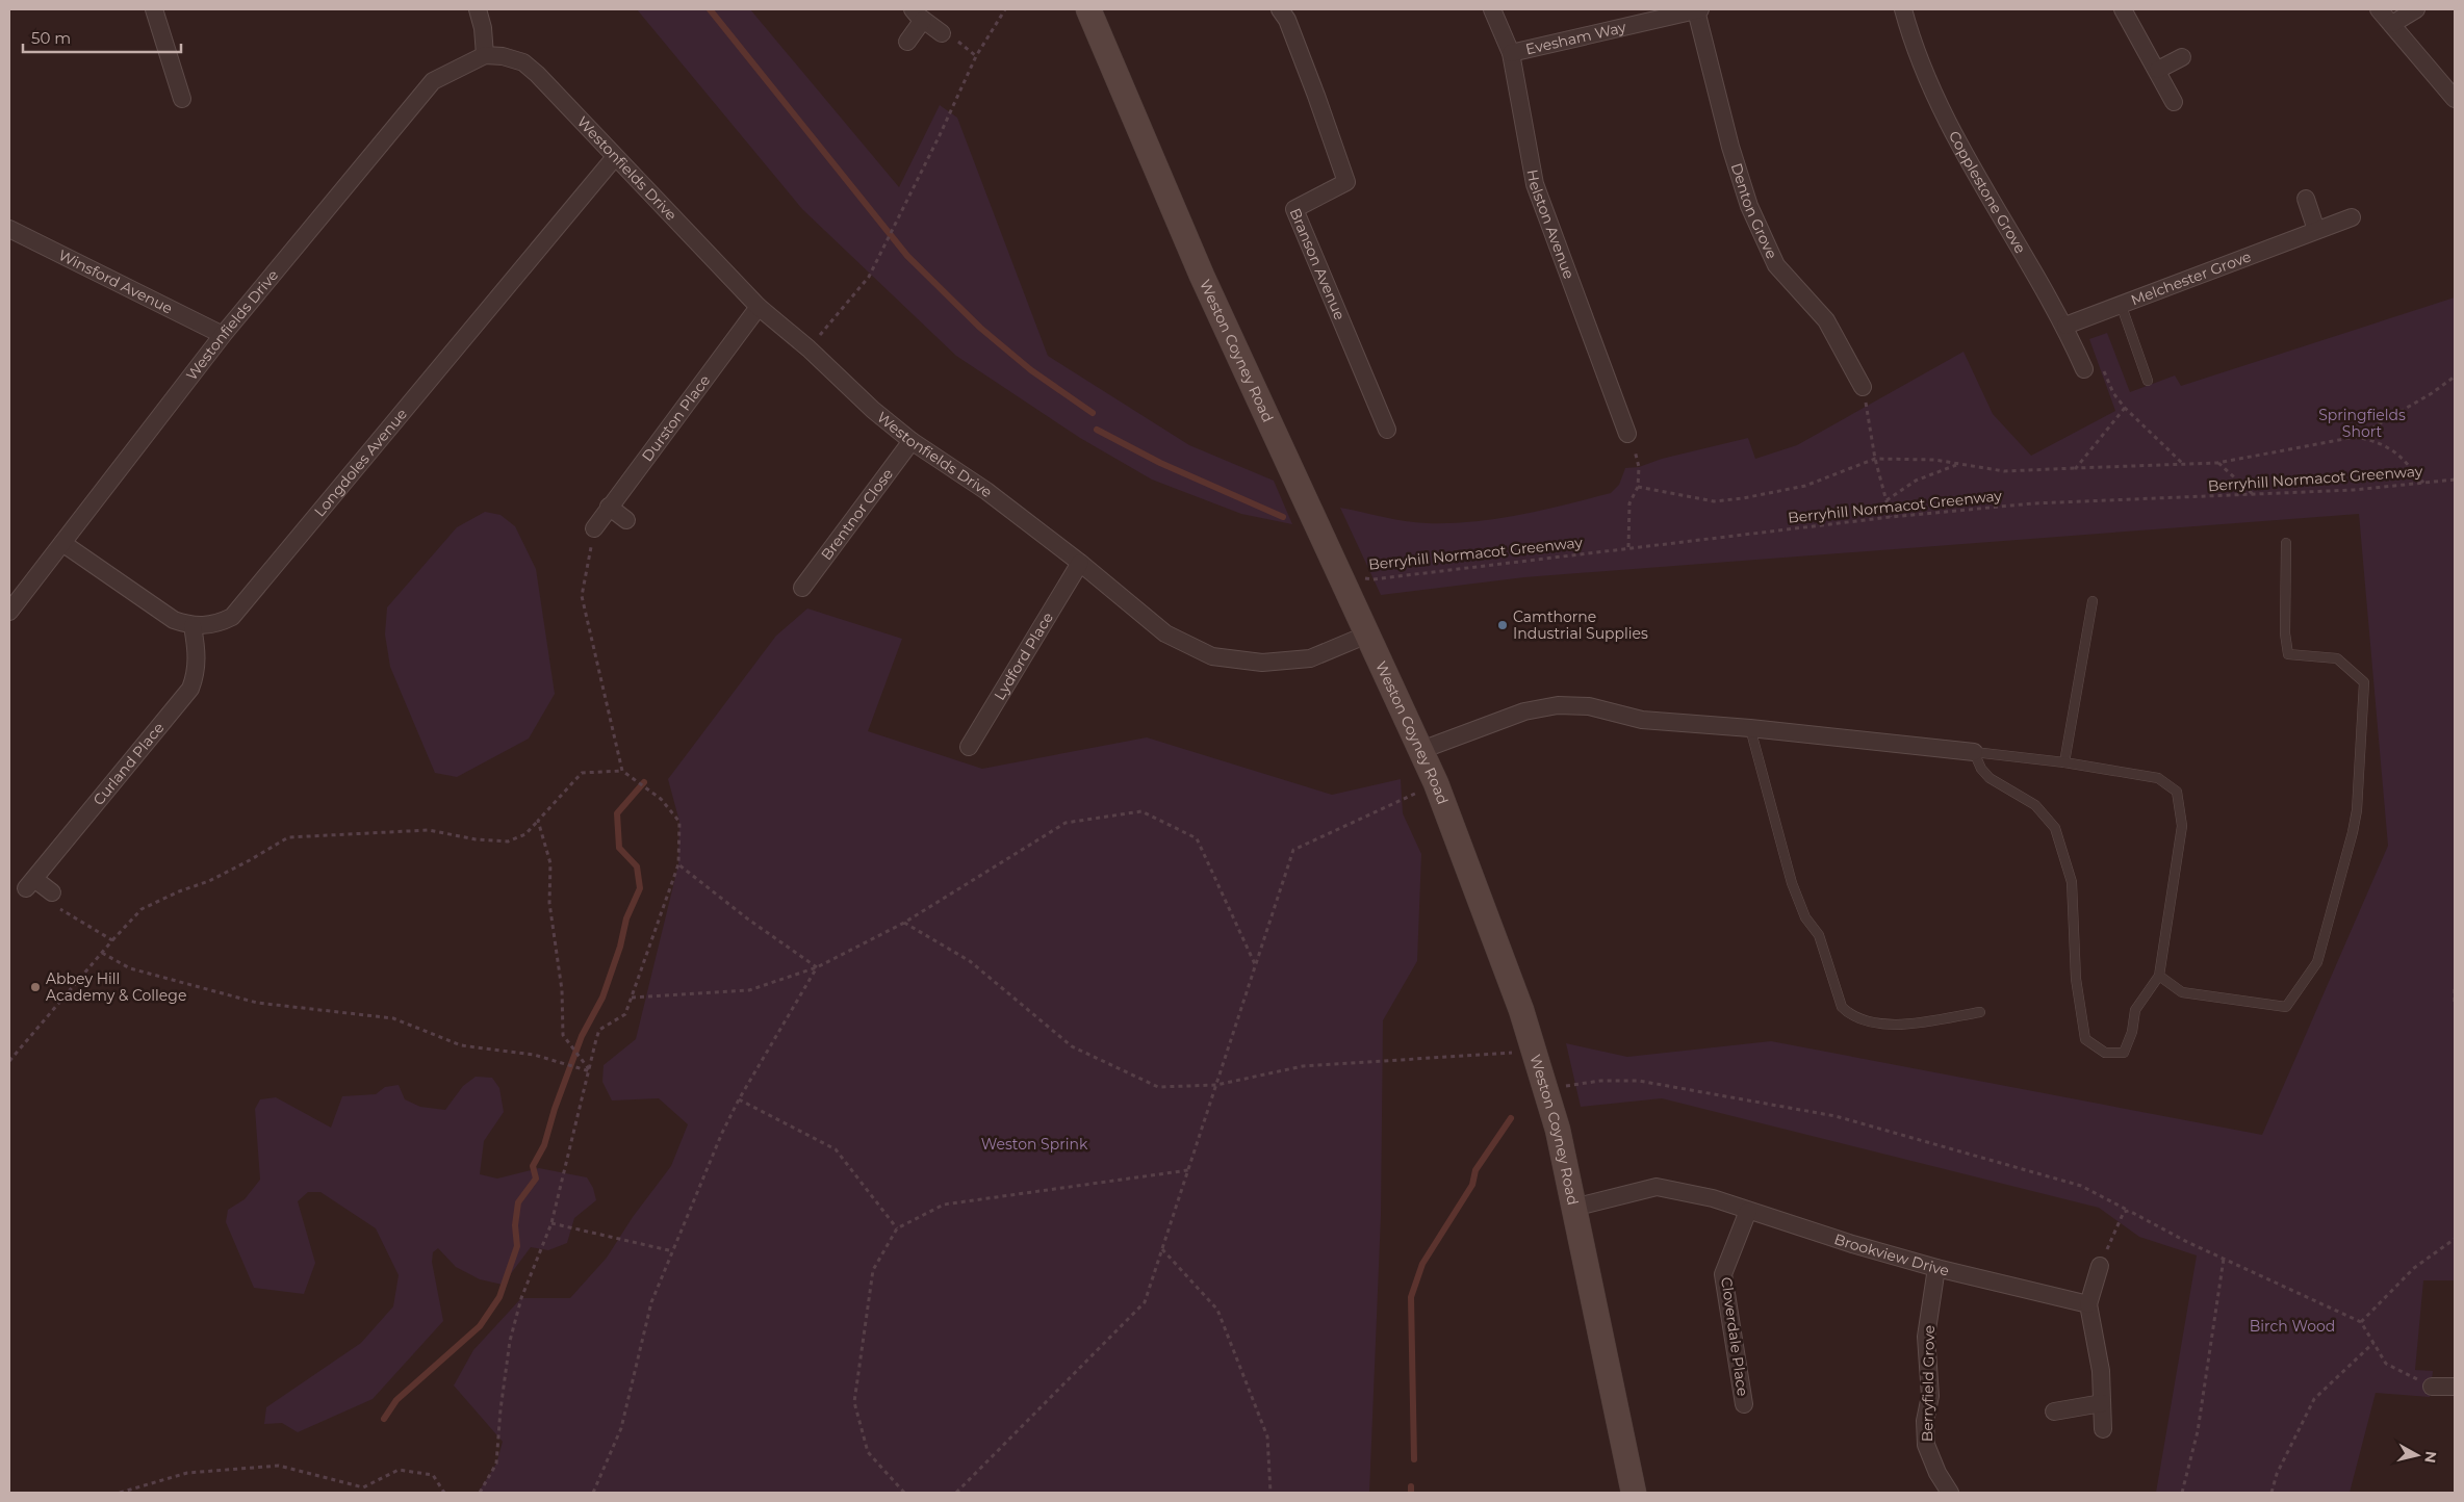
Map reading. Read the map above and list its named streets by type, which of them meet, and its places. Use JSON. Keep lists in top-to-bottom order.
{
  "streets": {
    "street": [
      "Evesham Way",
      "Westonfields Drive",
      "Copplestone Grove",
      "Denton Grove",
      "Helston Avenue",
      "Branson Avenue",
      "Melchester Grove",
      "Winsford Avenue",
      "Weston Coyney Road",
      "Durston Place",
      "Longdoles Avenue",
      "Brentnor Close",
      "Lydford Place",
      "Curland Place",
      "Brookview Drive",
      "Cloverdale Place",
      "Berryfield Grove"
    ],
    "path": ["Berryhill Normacot Greenway"]
  },
  "crossings": [
    ["Evesham Way", "Denton Grove"],
    ["Evesham Way", "Helston Avenue"],
    ["Westonfields Drive", "Winsford Avenue"],
    ["Westonfields Drive", "Weston Coyney Road"],
    ["Westonfields Drive", "Durston Place"],
    ["Westonfields Drive", "Longdoles Avenue"],
    ["Westonfields Drive", "Brentnor Close"],
    ["Westonfields Drive", "Lydford Place"],
    ["Copplestone Grove", "Melchester Grove"],
    ["Weston Coyney Road", "Berryhill Normacot Greenway"],
    ["Weston Coyney Road", "Brookview Drive"],
    ["Longdoles Avenue", "Curland Place"],
    ["Brookview Drive", "Cloverdale Place"],
    ["Brookview Drive", "Berryfield Grove"]
  ],
  "parks": ["Springfields Short", "Weston Sprink", "Birch Wood"],
  "places": ["Camthorne Industrial Supplies", "Abbey Hill Academy & College"],
  "scale_bar": "50 m",
  "north": "right"
}
